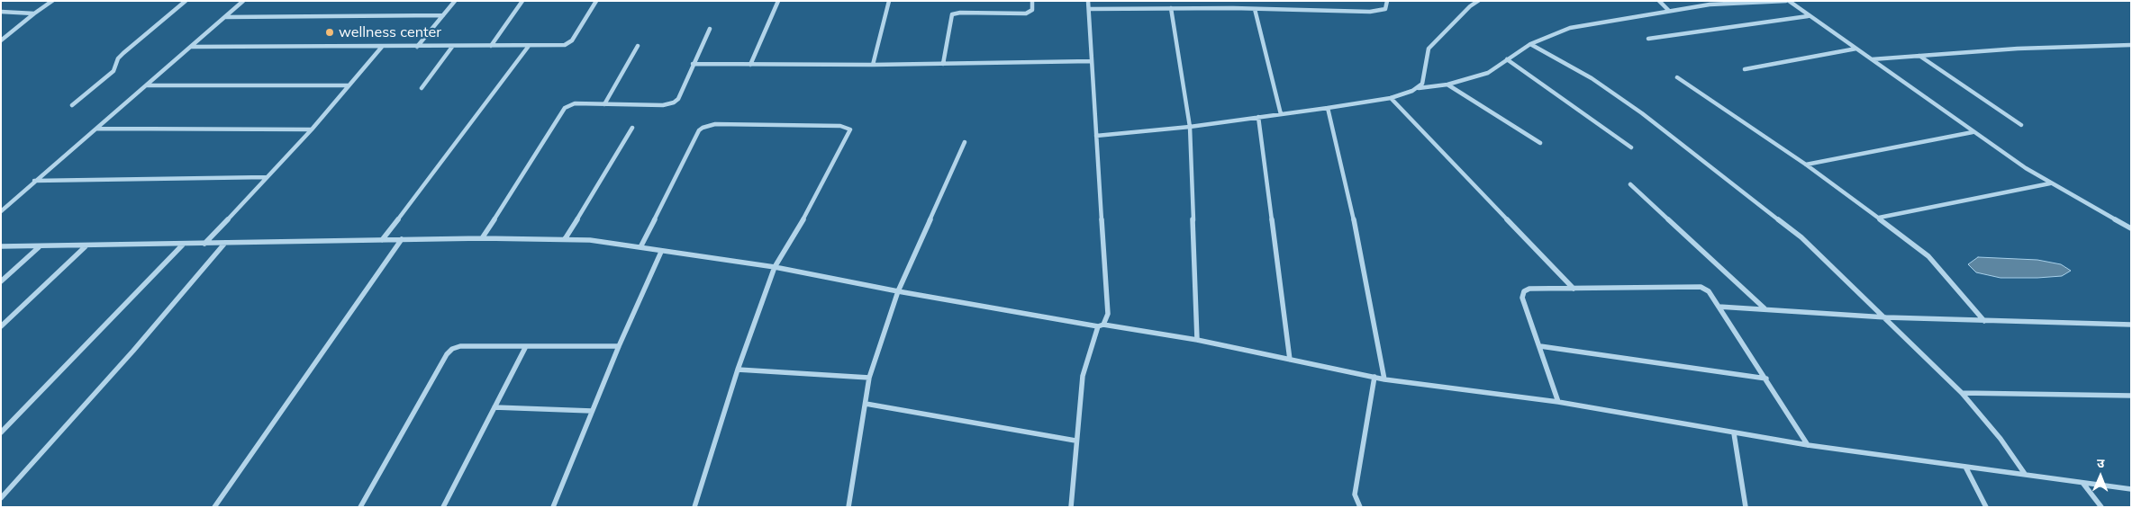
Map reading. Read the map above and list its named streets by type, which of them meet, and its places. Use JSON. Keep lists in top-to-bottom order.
{
  "places": ["wellness center"],
  "north": "top"
}
